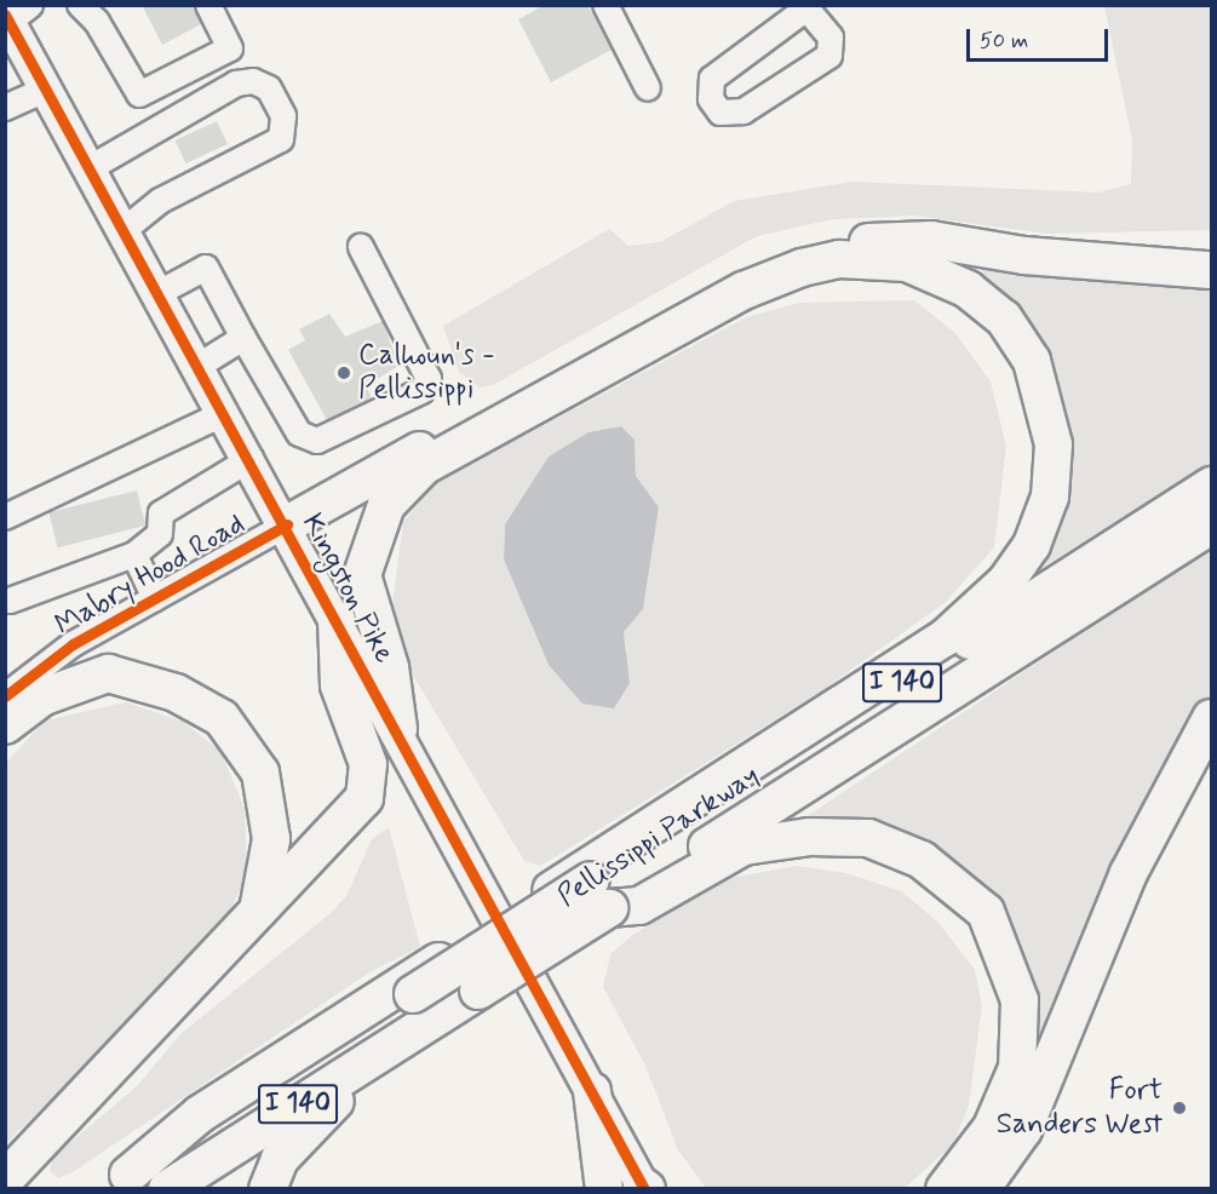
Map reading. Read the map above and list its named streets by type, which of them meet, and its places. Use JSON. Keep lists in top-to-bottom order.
{
  "streets": {
    "highway": ["I 140", "Pellissippi Parkway"],
    "main road": ["Kingston Pike"],
    "street": ["Mabry Hood Road"]
  },
  "crossings": [
    ["Mabry Hood Road", "Kingston Pike"]
  ],
  "places": ["Calhoun's - Pellissippi", "Fort Sanders West"],
  "scale_bar": "50 m"
}
